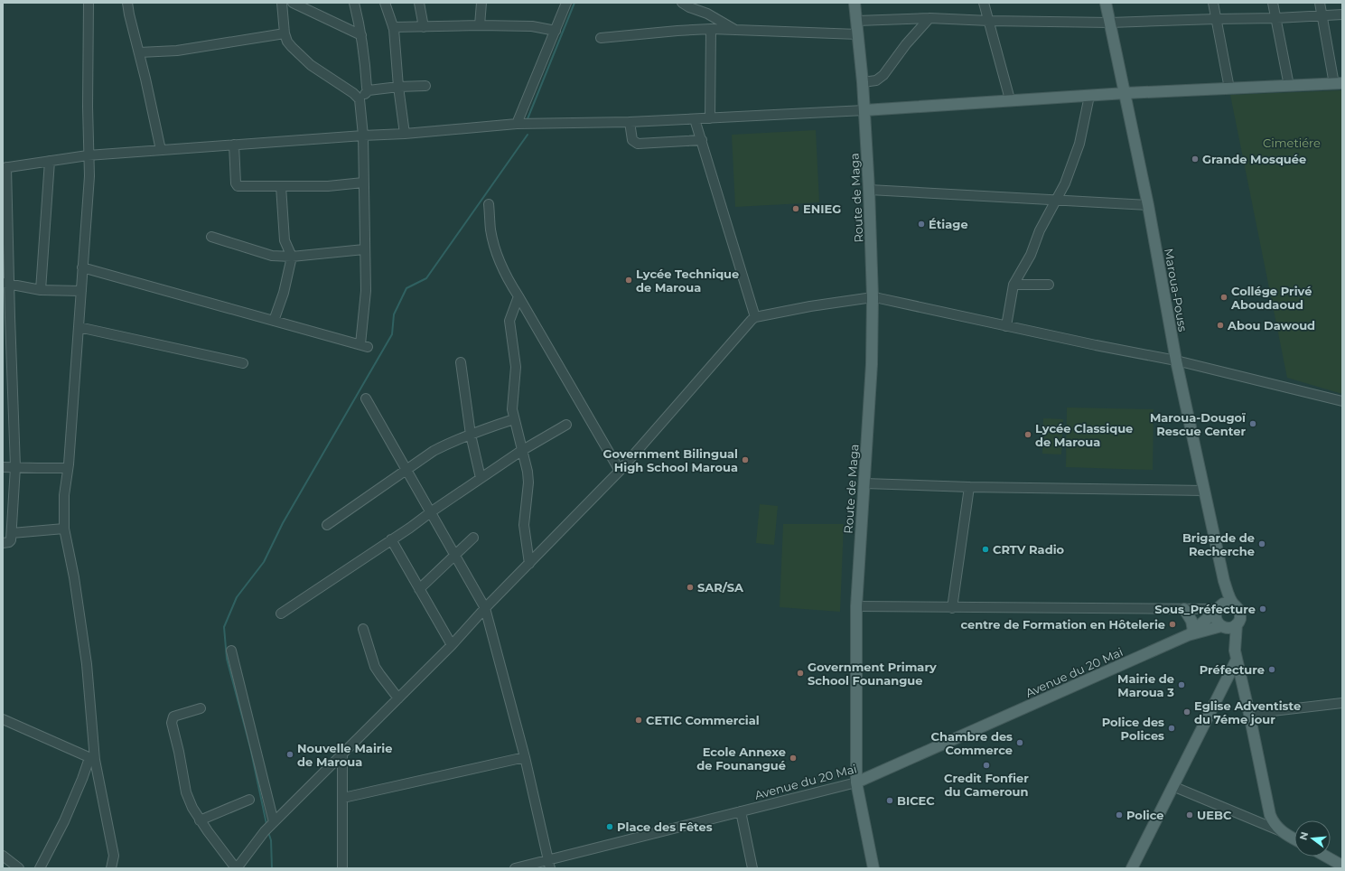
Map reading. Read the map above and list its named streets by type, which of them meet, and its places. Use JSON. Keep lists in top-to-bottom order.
{
  "streets": {
    "main road": ["Route de Maga", "Maroua-Pouss", "Avenue du 20 Mai"]
  },
  "crossings": [
    ["Route de Maga", "Avenue du 20 Mai"]
  ],
  "parks": ["Cimetiére"],
  "places": [
    "Grande Mosquée",
    "ENIEG",
    "Étiage",
    "Lycée Technique de Maroua",
    "Collége Privé Aboudaoud",
    "Abou Dawoud",
    "Maroua-Dougoï Rescue Center",
    "Lycée Classique de Maroua",
    "Government Bilingual High School Maroua",
    "Brigarde de Recherche",
    "CRTV Radio",
    "SAR/SA",
    "Sous_Préfecture",
    "centre de Formation en Hôtelerie",
    "Préfecture",
    "Government Primary School Founangue",
    "Mairie de Maroua 3",
    "Eglise Adventiste du 7éme jour",
    "CETIC Commercial",
    "Police des Polices",
    "Chambre des Commerce",
    "Nouvelle Mairie de Maroua",
    "Ecole Annexe de Founangué",
    "Credit Fonfier du Cameroun",
    "BICEC",
    "Police",
    "UEBC",
    "Place des Fêtes"
  ],
  "north": "left"
}
